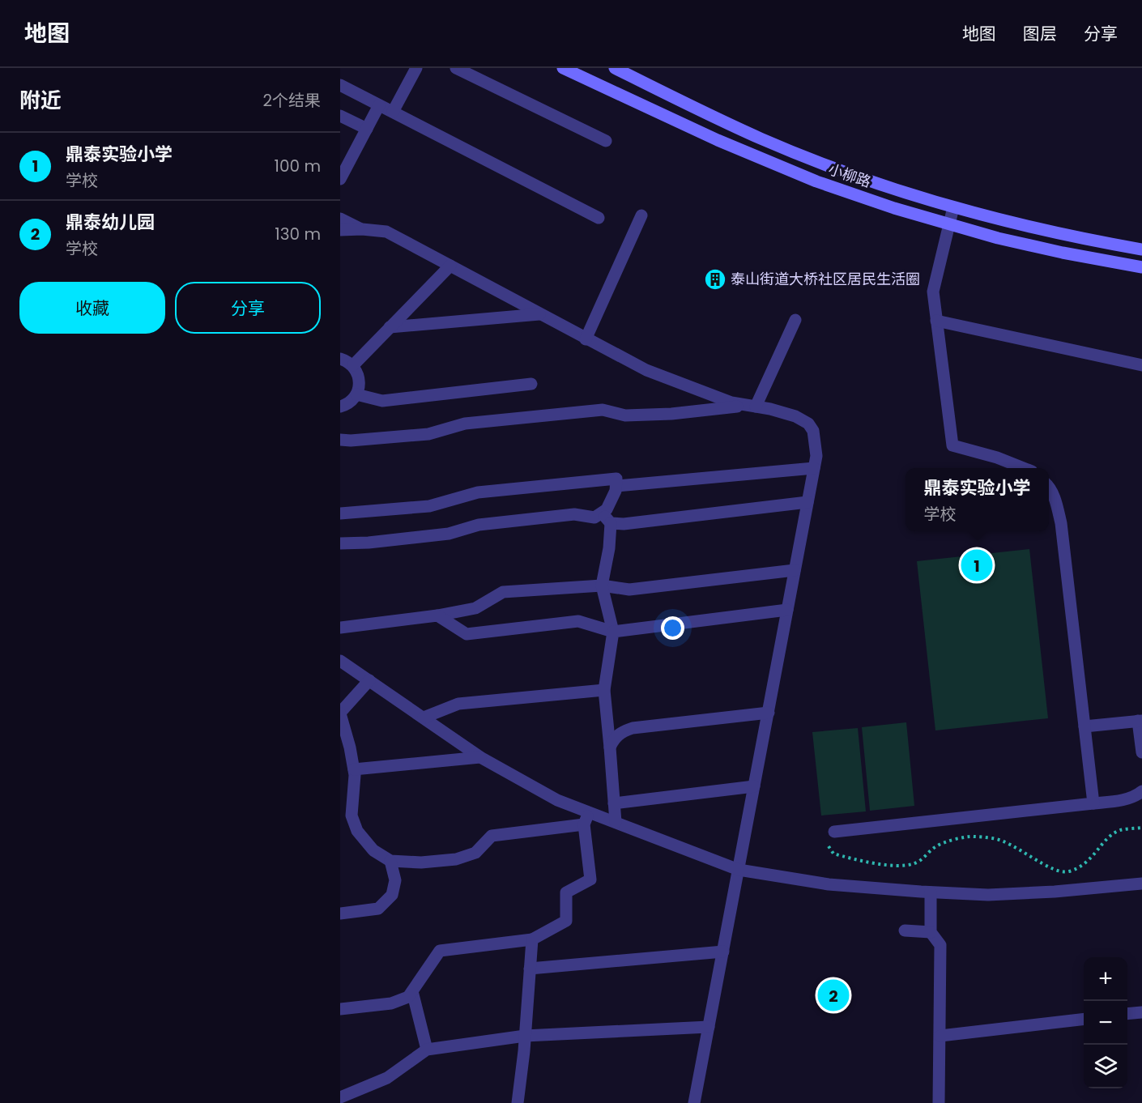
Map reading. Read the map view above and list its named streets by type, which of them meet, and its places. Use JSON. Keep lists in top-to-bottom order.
{
  "streets": {
    "street": ["小柳路"]
  },
  "places": {
    "building": ["泰山街道大桥社区居民生活圈"]
  },
  "page": {
    "header": "地图",
    "nav": ["地图", "图层", "分享"],
    "heading": ["附近", "2个结果"],
    "list": [
      {
        "mark": "1",
        "name": "鼎泰实验小学",
        "note": "学校",
        "value": "100 m"
      },
      {
        "mark": "2",
        "name": "鼎泰幼儿园",
        "note": "学校",
        "value": "130 m"
      }
    ],
    "buttons": ["收藏", "分享"],
    "popup": ["鼎泰实验小学", "学校"],
    "pins": ["1", "2"],
    "map_buttons": ["+", "−"]
  }
}
